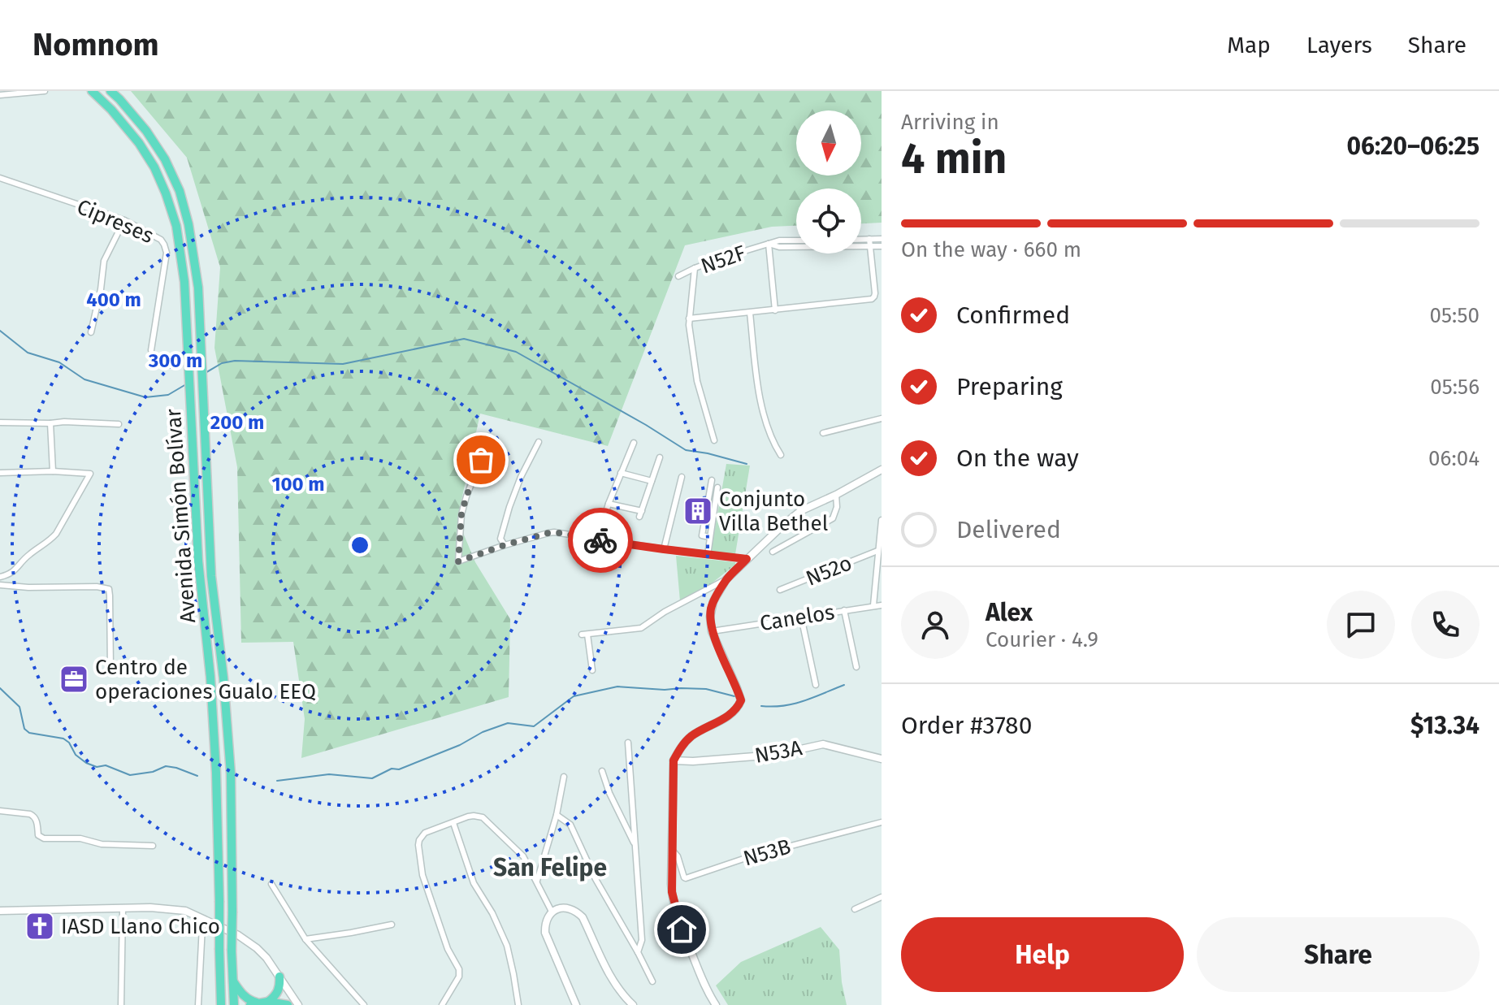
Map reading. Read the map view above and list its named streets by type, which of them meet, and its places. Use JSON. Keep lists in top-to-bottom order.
{
  "streets": {
    "highway": ["Avenida Simón Bolívar"],
    "street": [
      "Cipreses",
      "N52F",
      "N52o",
      "Canelos",
      "N53A",
      "N53B"
    ]
  },
  "districts": ["San Felipe"],
  "places": {
    "building": ["Conjunto Villa Bethel"],
    "office": ["Centro de operaciones Gualo EEQ"],
    "church": ["IASD Llano Chico"]
  },
  "north": "bottom",
  "page": {
    "header": "Nomnom",
    "nav": ["Map", "Layers", "Share"],
    "heading": ["4 min", "Arriving in", "06:20–06:25"],
    "panel": [
      "Alex",
      "Courier · 4.9",
      "Order #3780",
      "$13.34"
    ],
    "bar": "On the way · 660 m",
    "list": [
      ["Confirmed", "05:50"],
      ["Preparing", "05:56"],
      ["On the way", "06:04"],
      "Delivered"
    ],
    "buttons": ["Help", "Share"]
  },
  "rings": [
    "400 m",
    "300 m",
    "200 m",
    "100 m"
  ]
}
